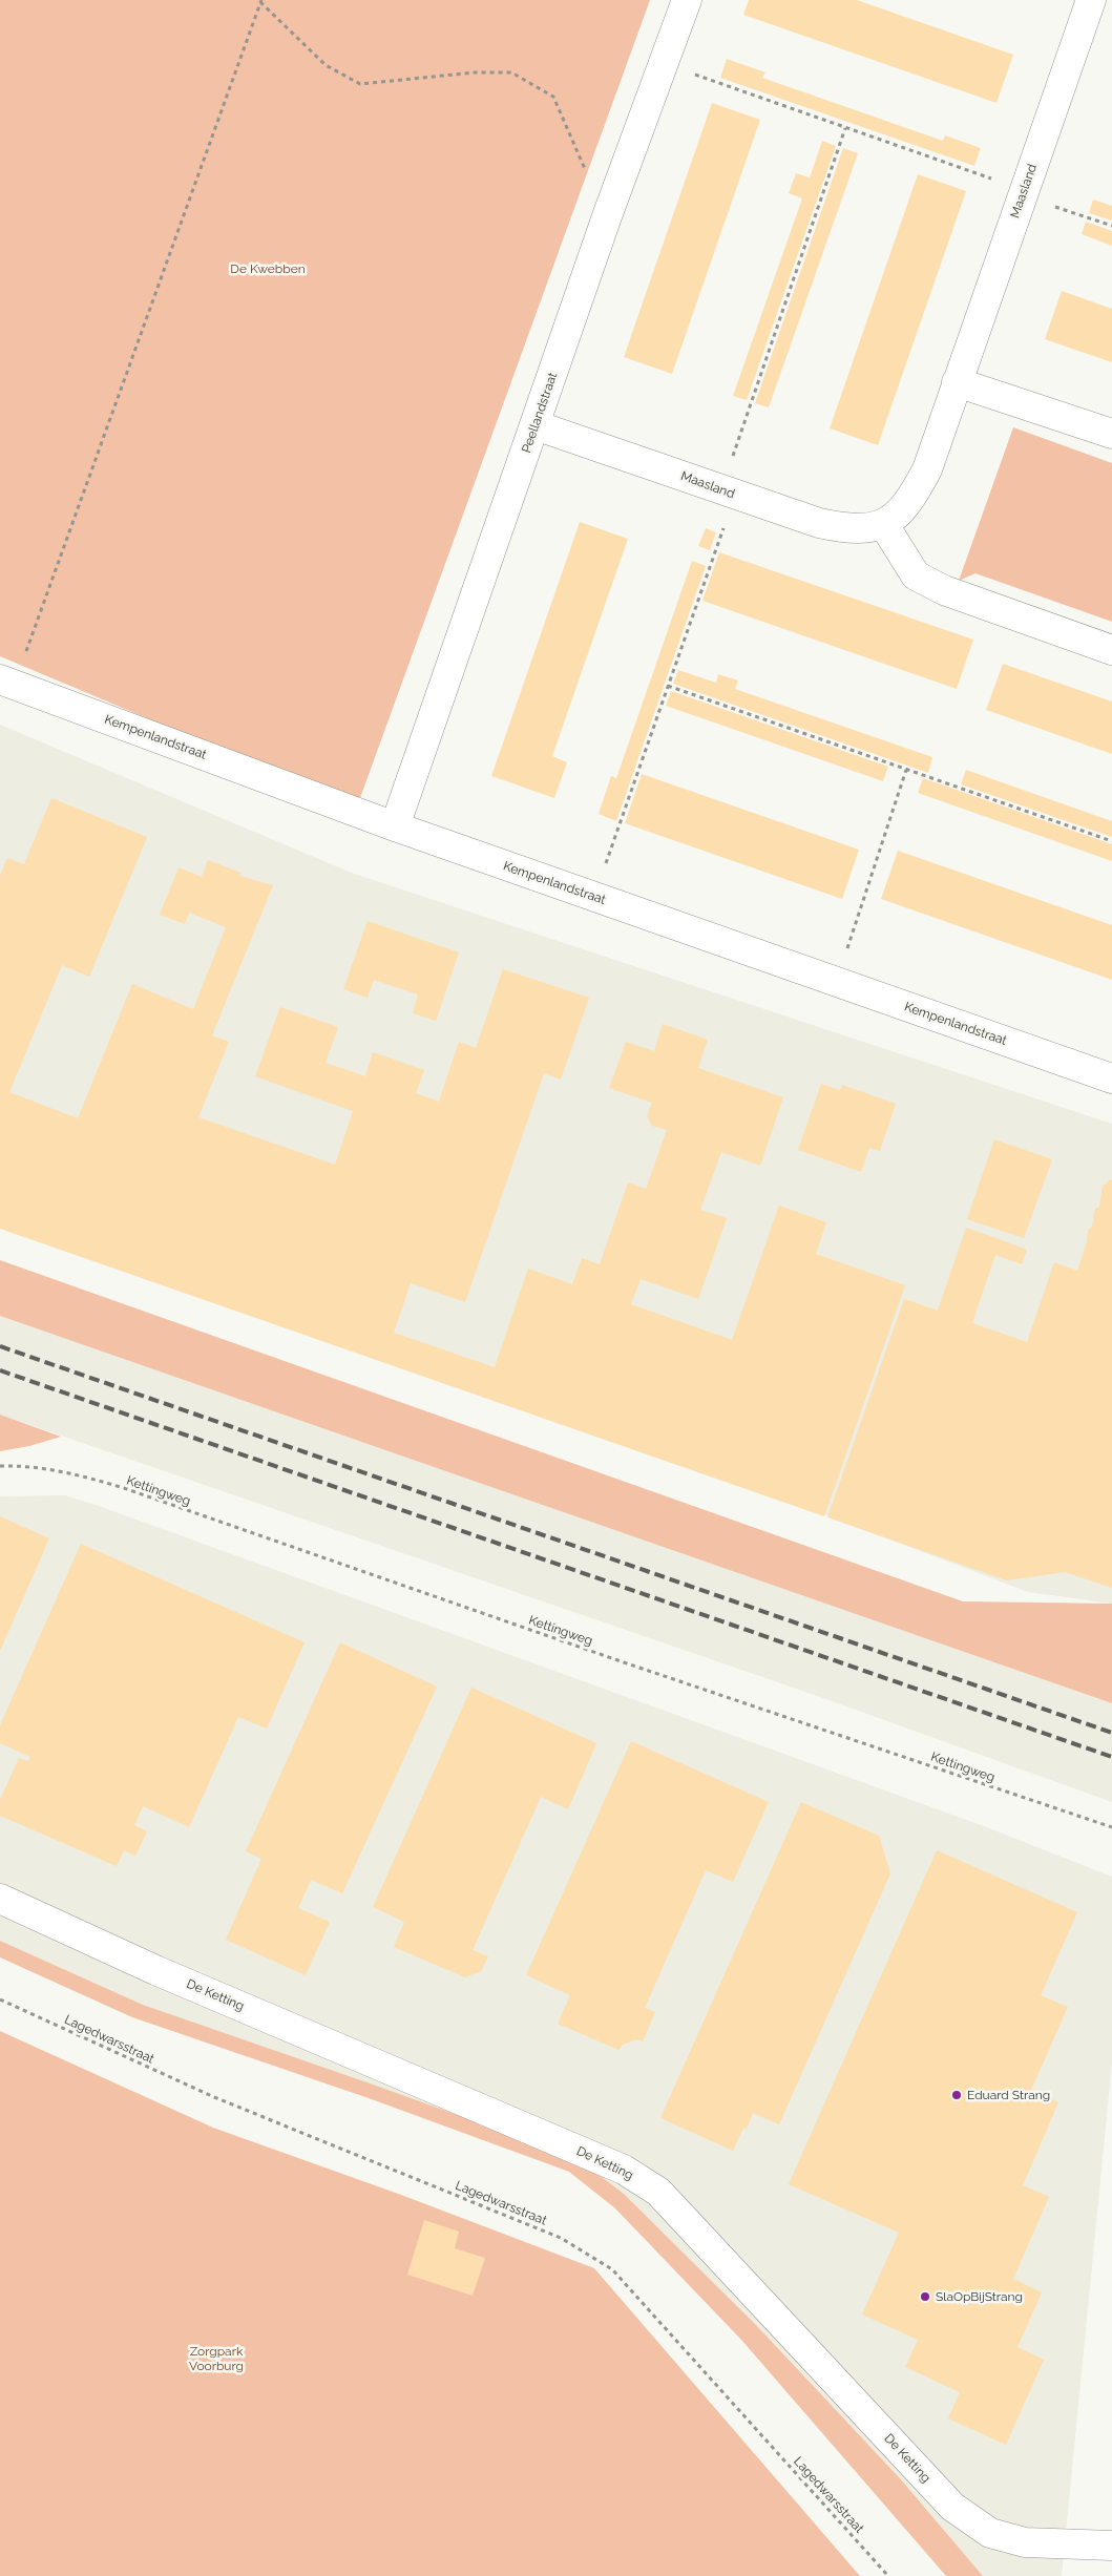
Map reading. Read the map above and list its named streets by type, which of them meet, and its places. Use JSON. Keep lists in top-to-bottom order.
{
  "streets": {
    "street": [
      "Maasland",
      "Peellandstraat",
      "Kempenlandstraat",
      "De Ketting"
    ],
    "path": ["Kettingweg", "Lagedwarsstraat"]
  },
  "crossings": [
    ["Maasland", "Peellandstraat"],
    ["Peellandstraat", "Kempenlandstraat"]
  ],
  "parks": ["De Kwebben", "Zorgpark Voorburg"],
  "places": ["Eduard Strang", "SlaOpBijStrang"]
}
